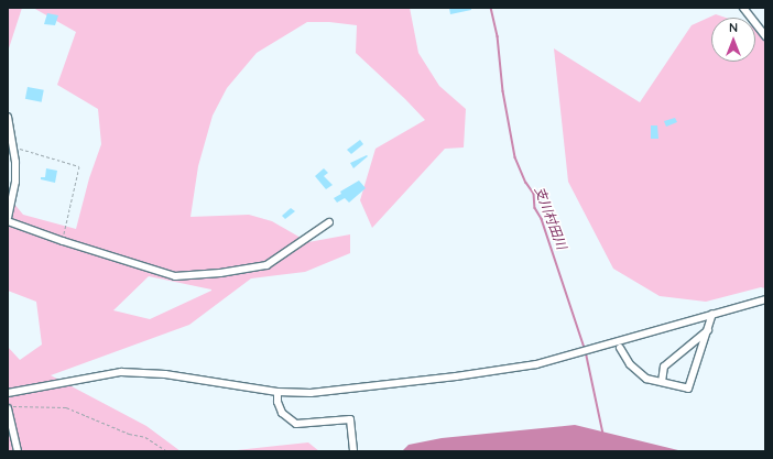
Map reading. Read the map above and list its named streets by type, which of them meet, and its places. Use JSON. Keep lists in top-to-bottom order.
{
  "water": ["支川村田川"],
  "north": "top"
}
